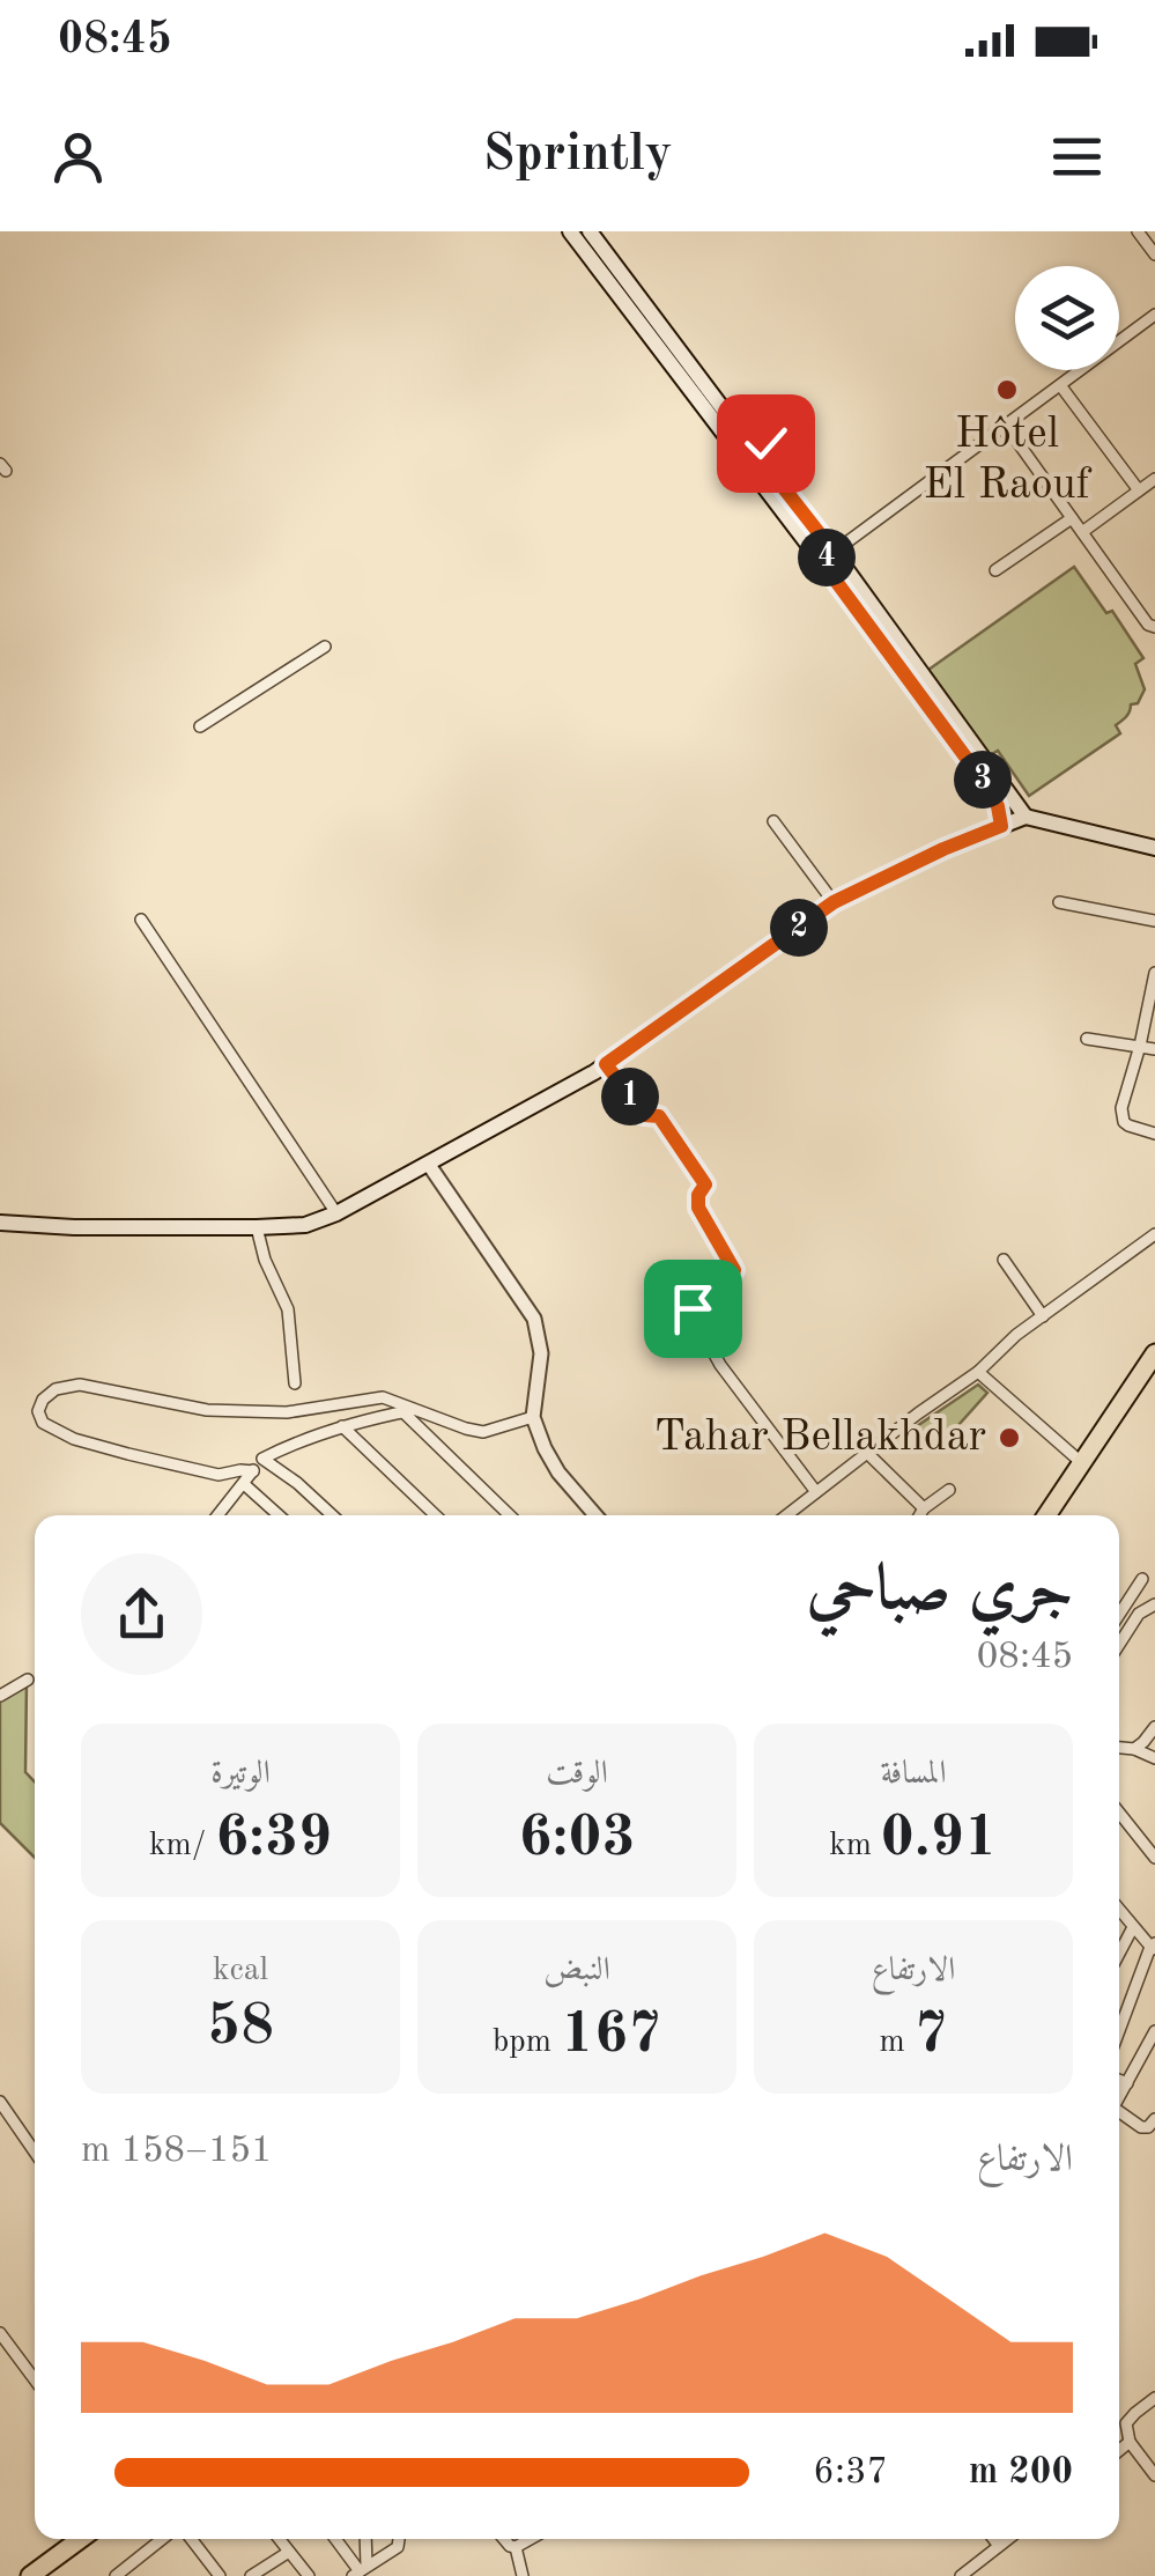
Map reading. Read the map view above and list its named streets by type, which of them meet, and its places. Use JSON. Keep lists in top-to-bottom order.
{
  "places": ["Hôtel El Raouf", "Tahar Bellakhdar"],
  "page": {
    "status": "08:45",
    "header": "Sprintly",
    "pins": [
      "4",
      "3",
      "2",
      "1"
    ],
    "heading": ["جري صباحي", "08:45"],
    "stats": [
      ["المسافة", "0.91 km"],
      ["الوقت", "6:03"],
      ["الوتيرة", "6:39 /km"],
      ["الارتفاع", "7 m"],
      ["النبض", "167 bpm"],
      ["kcal", "58"]
    ],
    "chart": ["الارتفاع", "151–158 m"],
    "list": [
      {
        "name": "200 m",
        "note": "6:37"
      }
    ]
  }
}
